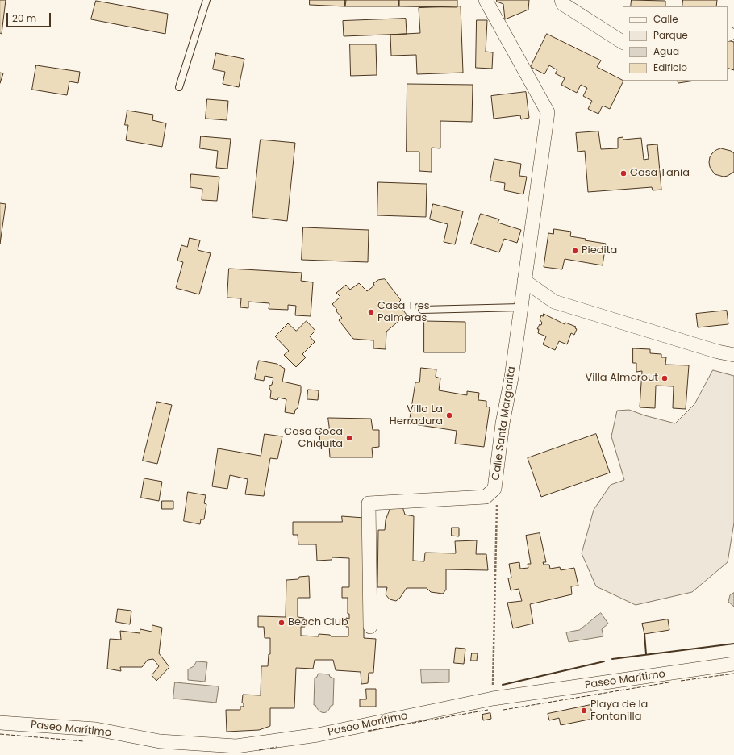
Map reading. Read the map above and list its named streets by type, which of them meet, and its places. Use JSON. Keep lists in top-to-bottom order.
{
  "streets": {
    "street": ["Calle Santa Margarita", "Paseo Marítimo"]
  },
  "places": [
    "Casa Tania",
    "Piedita",
    "Casa Tres Palmeras",
    "Villa Almorout",
    "Villa La Herradura",
    "Casa Coca Chiquita",
    "Beach Club",
    "Playa de la Fontanilla"
  ],
  "legend": [
    "Calle",
    "Parque",
    "Agua",
    "Edificio"
  ],
  "scale_bar": "20 m"
}
